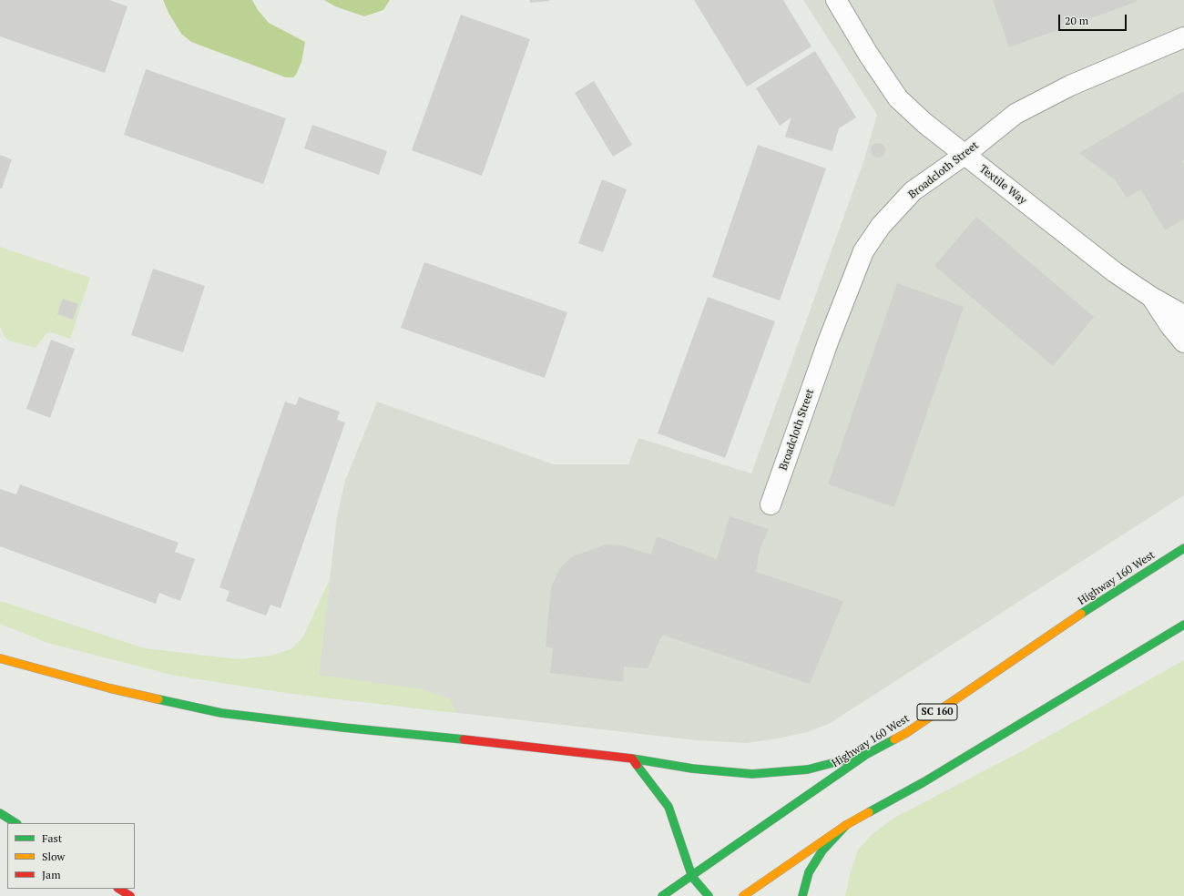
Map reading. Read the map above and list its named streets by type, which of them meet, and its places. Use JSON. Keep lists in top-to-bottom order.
{
  "streets": {
    "main road": ["Highway 160 West", "SC 160"],
    "street": ["Broadcloth Street", "Textile Way"]
  },
  "crossings": [
    ["Broadcloth Street", "Textile Way"]
  ],
  "legend": ["Fast", "Slow", "Jam"],
  "scale_bar": "20 m"
}
